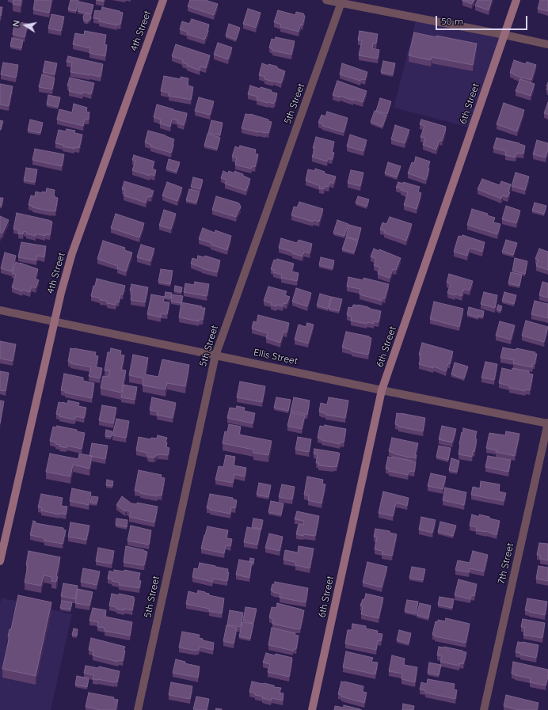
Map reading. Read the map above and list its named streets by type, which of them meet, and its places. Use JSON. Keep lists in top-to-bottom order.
{
  "streets": {
    "main road": ["4th Street", "6th Street"],
    "street": ["5th Street", "Ellis Street", "7th Street"]
  },
  "crossings": [
    ["4th Street", "Ellis Street"],
    ["5th Street", "Ellis Street"],
    ["6th Street", "Ellis Street"],
    ["Ellis Street", "7th Street"]
  ],
  "scale_bar": "50 m",
  "north": "left"
}
